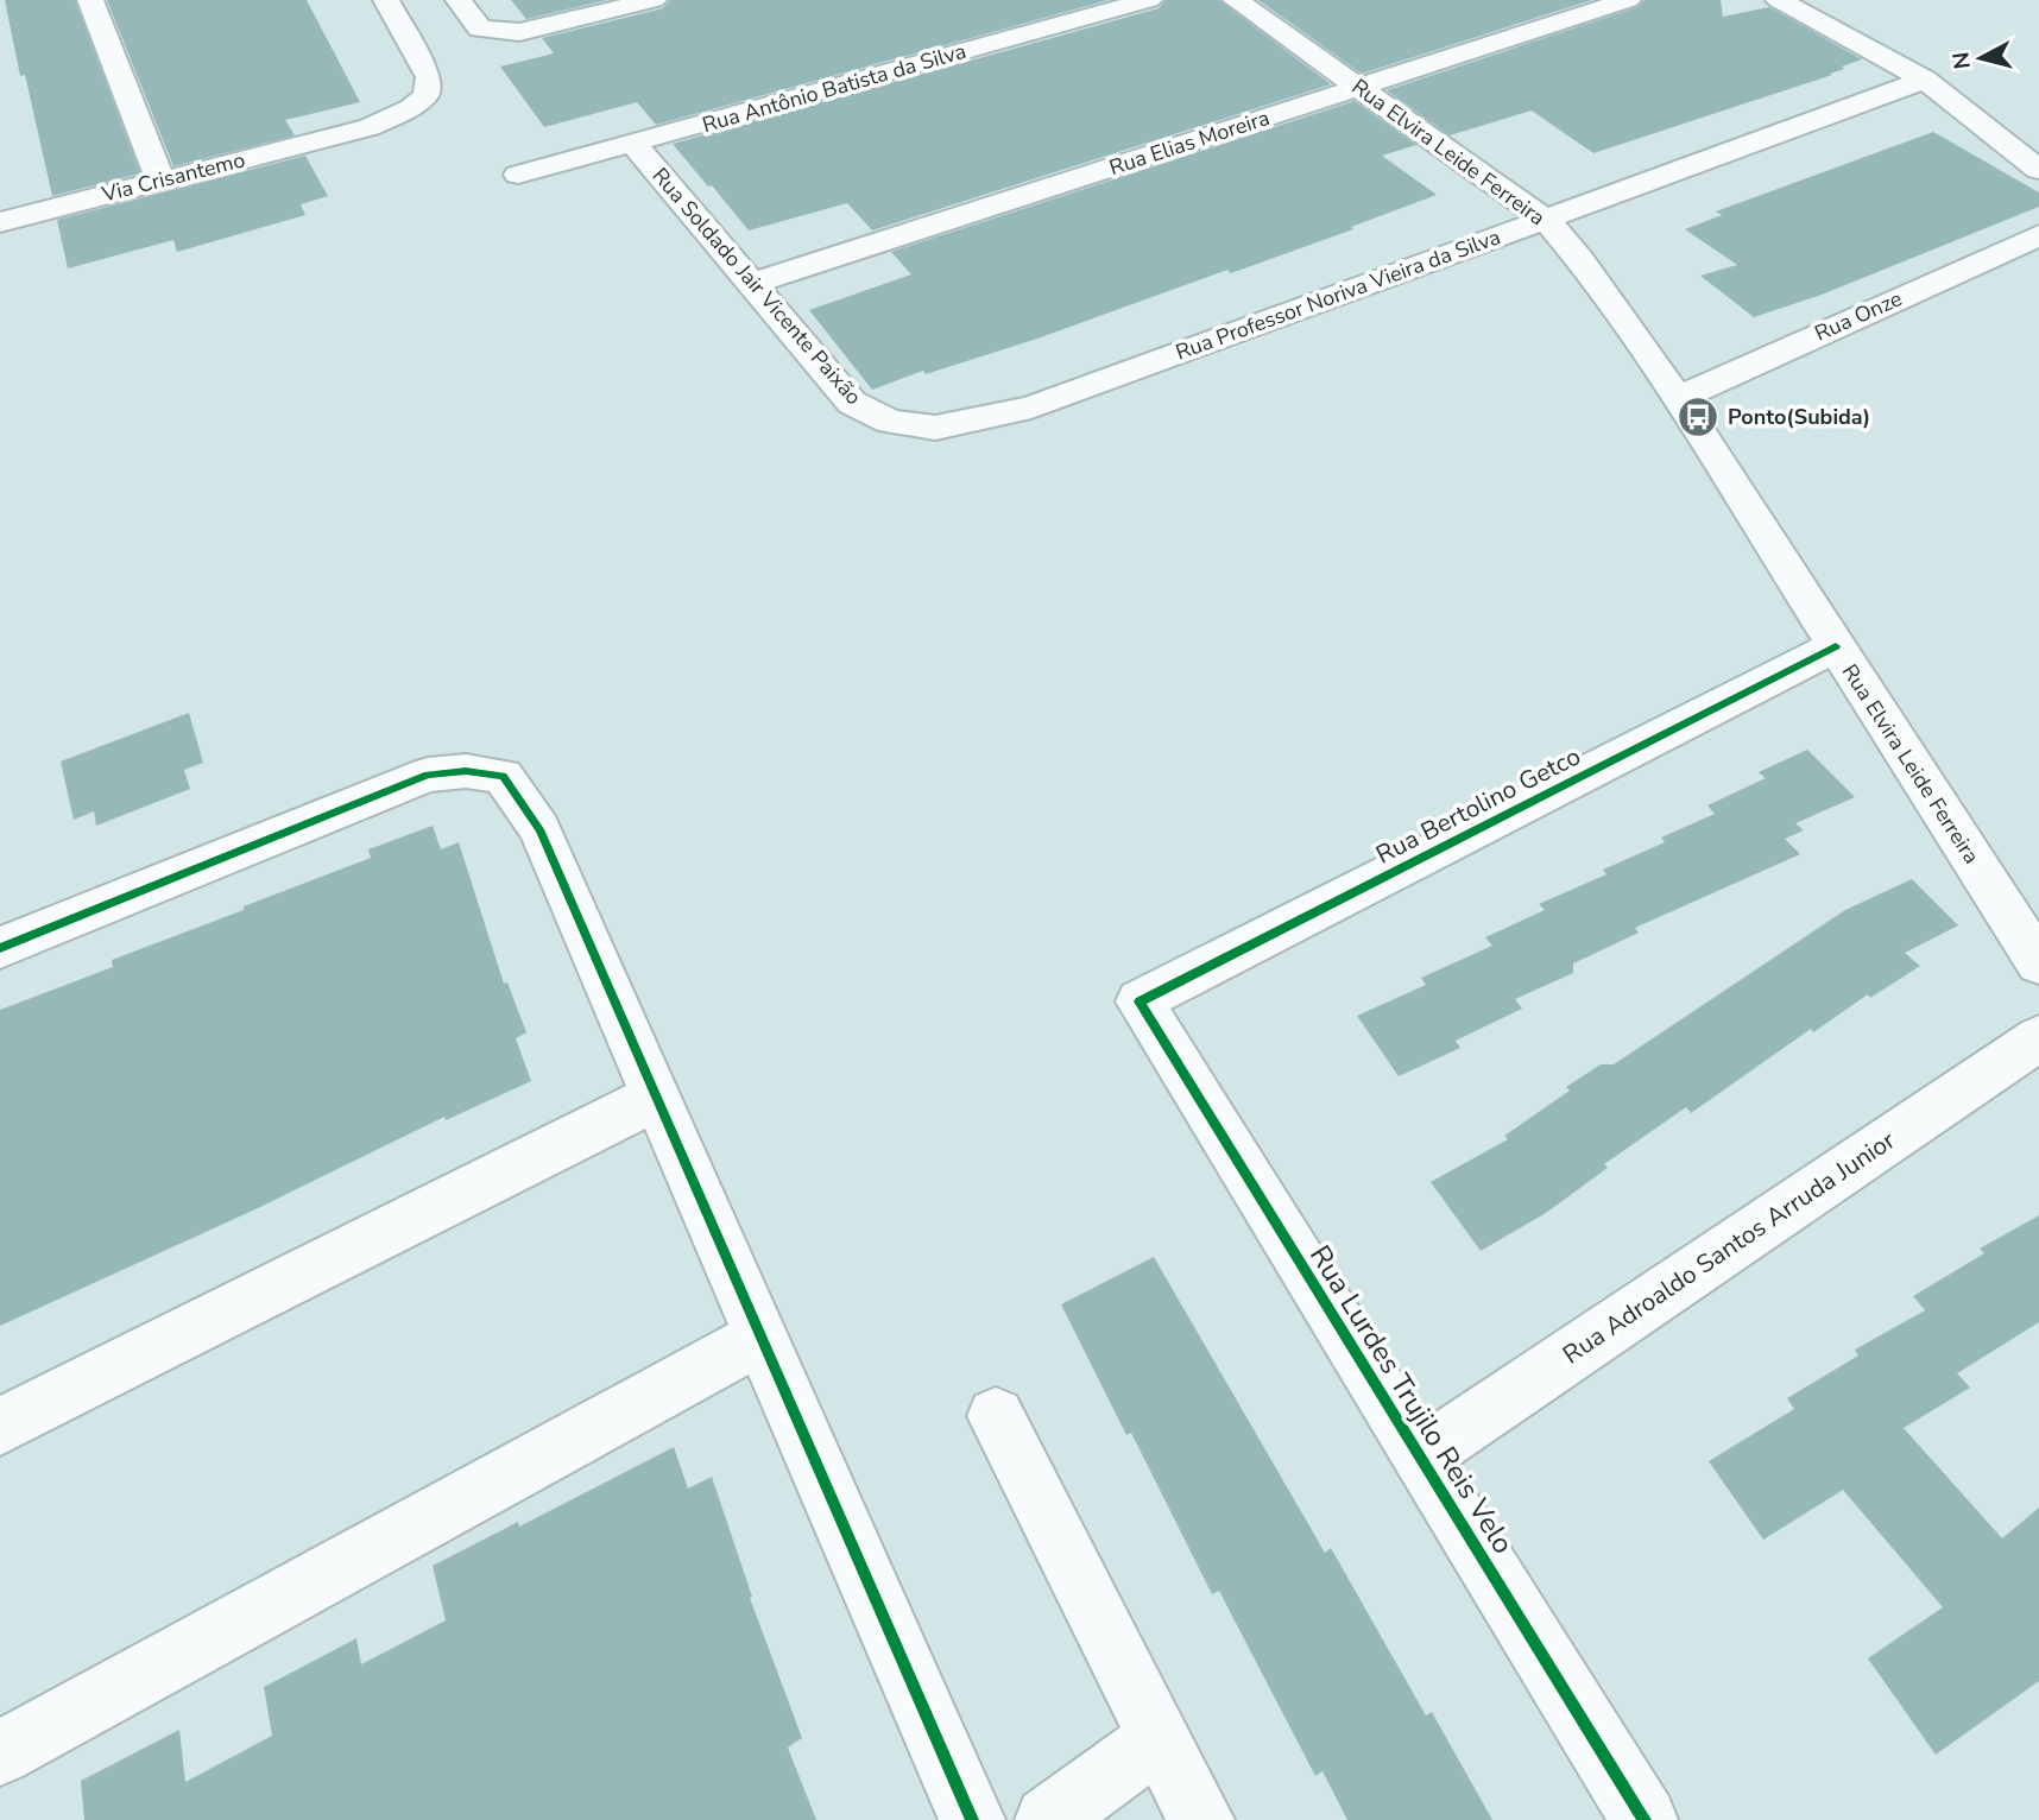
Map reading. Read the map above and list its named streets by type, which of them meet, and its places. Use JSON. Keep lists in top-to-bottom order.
{
  "streets": {
    "street": [
      "Rua Antônio Batista da Silva",
      "Rua Elias Moreira",
      "Rua Elvira Leide Ferreira",
      "Via Crisantemo",
      "Rua Soldado Jair Vicente Paixão",
      "Rua Professor Noriva Vieira da Silva",
      "Rua Onze",
      "Rua Bertolino Getco",
      "Rua Adroaldo Santos Arruda Junior",
      "Rua Lurdes Trujilo Reis Velo"
    ]
  },
  "crossings": [
    ["Rua Antônio Batista da Silva", "Rua Soldado Jair Vicente Paixão"],
    ["Rua Elias Moreira", "Rua Elvira Leide Ferreira"],
    ["Rua Elias Moreira", "Rua Soldado Jair Vicente Paixão"],
    ["Rua Elvira Leide Ferreira", "Rua Professor Noriva Vieira da Silva"],
    ["Rua Elvira Leide Ferreira", "Rua Onze"],
    ["Rua Elvira Leide Ferreira", "Rua Bertolino Getco"],
    ["Rua Soldado Jair Vicente Paixão", "Rua Professor Noriva Vieira da Silva"],
    ["Rua Bertolino Getco", "Rua Lurdes Trujilo Reis Velo"],
    ["Rua Adroaldo Santos Arruda Junior", "Rua Lurdes Trujilo Reis Velo"]
  ],
  "places": {
    "bus stop": ["Ponto(Subida)"]
  },
  "north": "left"
}
